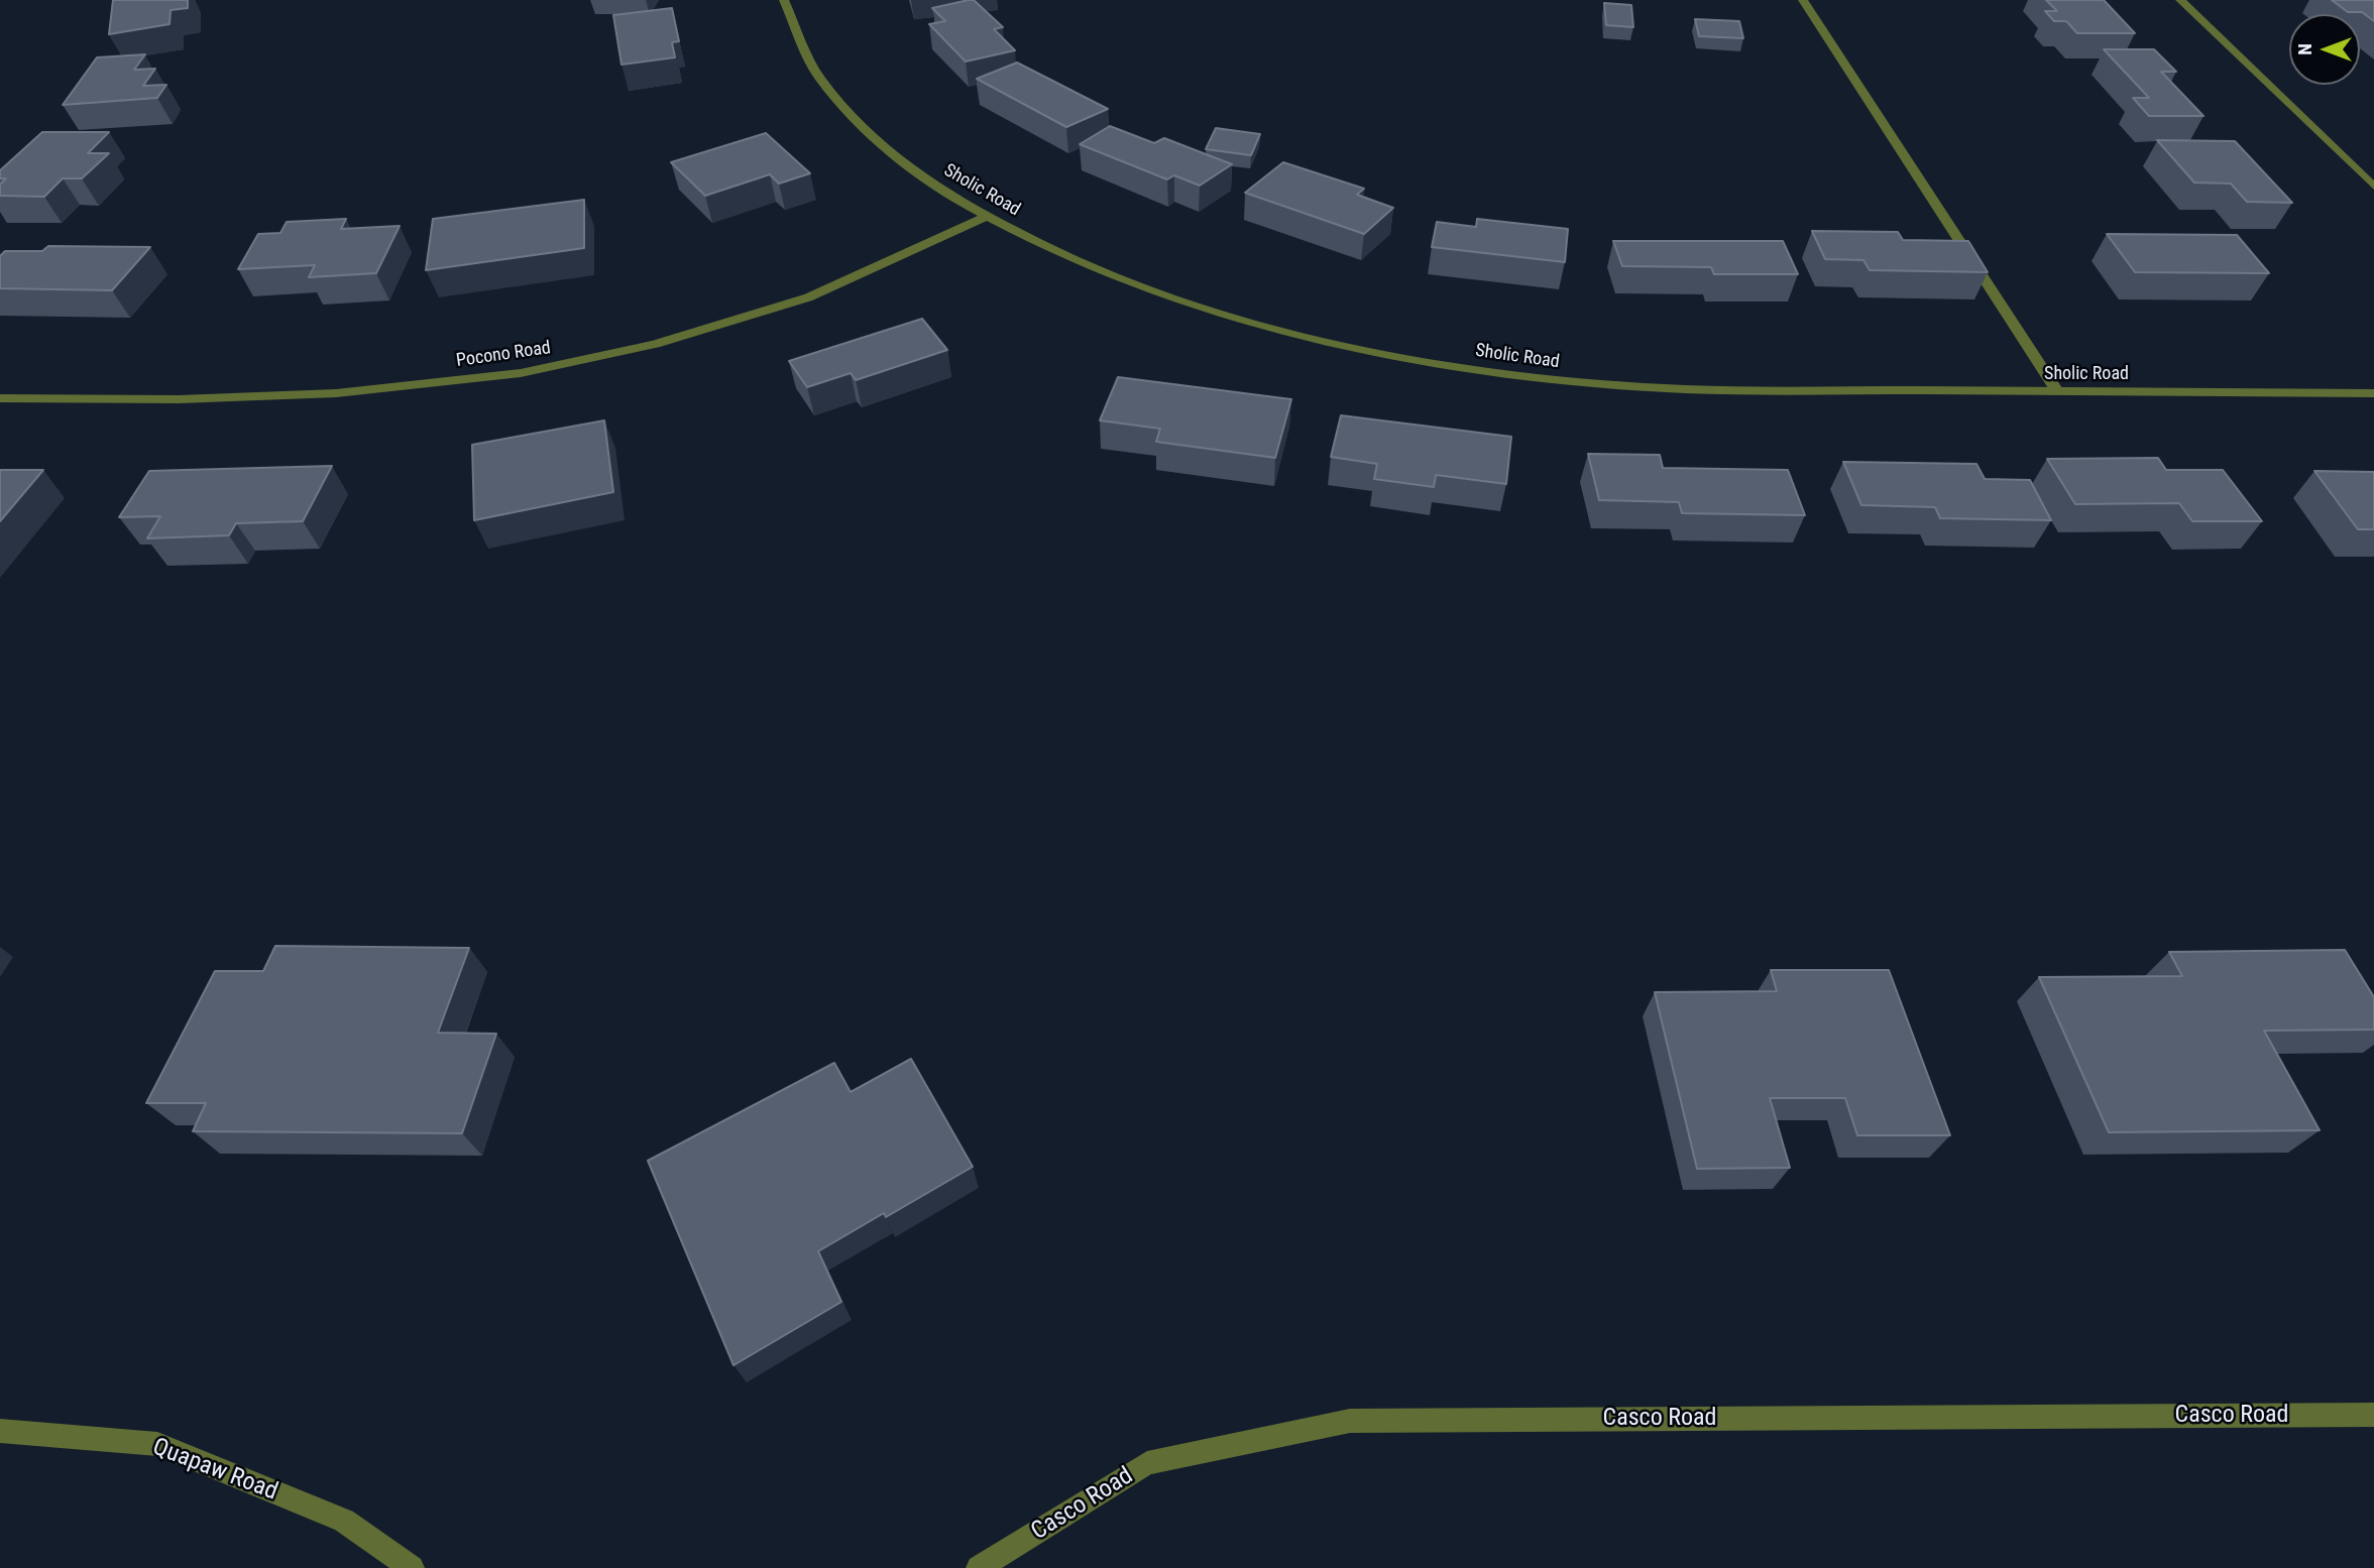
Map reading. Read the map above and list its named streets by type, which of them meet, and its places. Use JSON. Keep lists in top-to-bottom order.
{
  "streets": {
    "street": [
      "Sholic Road",
      "Pocono Road",
      "Casco Road",
      "Quapaw Road"
    ]
  },
  "crossings": [
    ["Sholic Road", "Pocono Road"]
  ],
  "north": "left"
}
